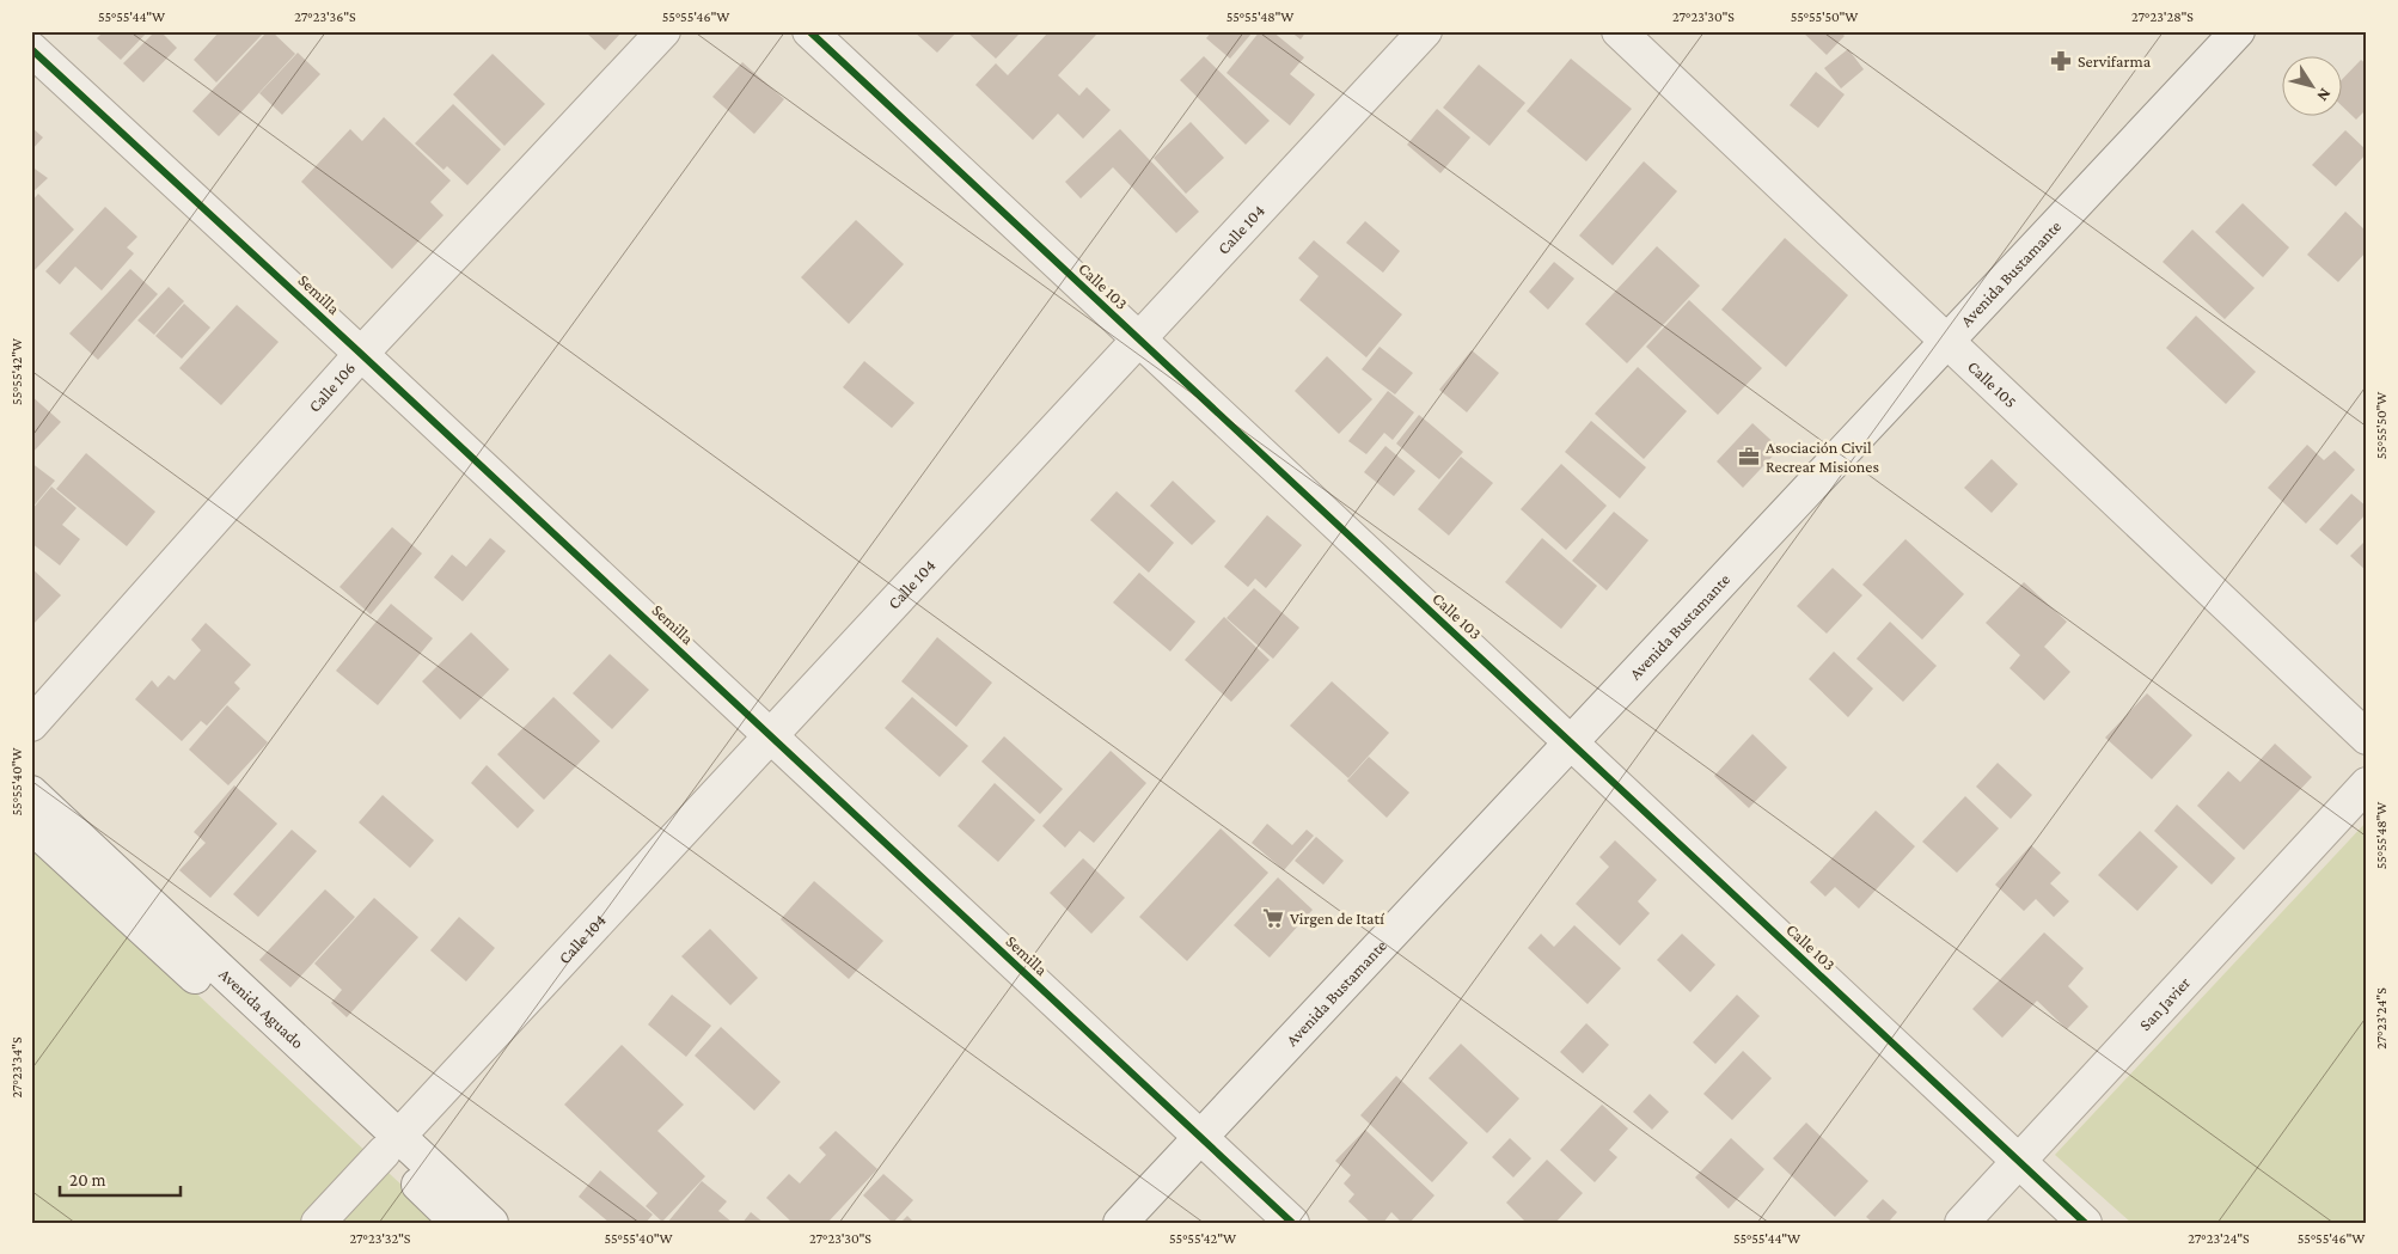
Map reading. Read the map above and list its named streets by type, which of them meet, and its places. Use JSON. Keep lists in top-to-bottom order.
{
  "streets": {
    "street": [
      "Calle 104",
      "Avenida Bustamante",
      "Calle 103",
      "Semilla",
      "Calle 105",
      "Calle 106",
      "San Javier",
      "Avenida Aguado"
    ]
  },
  "crossings": [
    ["Calle 104", "Calle 103"],
    ["Calle 104", "Semilla"],
    ["Calle 104", "Avenida Aguado"],
    ["Avenida Bustamante", "Calle 103"],
    ["Avenida Bustamante", "Semilla"],
    ["Avenida Bustamante", "Calle 105"],
    ["Calle 103", "San Javier"],
    ["Semilla", "Calle 106"]
  ],
  "places": {
    "pharmacy": ["Servifarma"],
    "office": ["Asociación Civil Recrear Misiones"],
    "supermarket": ["Virgen de Itatí"]
  },
  "scale_bar": "20 m",
  "north": "bottom right",
  "coordinates": [
    "55°55'44\"W",
    "27°23'36\"S",
    "55°55'46\"W",
    "55°55'48\"W",
    "27°23'30\"S",
    "55°55'50\"W",
    "27°23'28\"S",
    "55°55'42\"W",
    "55°55'40\"W",
    "27°23'24\"S",
    "27°23'34\"S",
    "27°23'32\"S"
  ]
}
